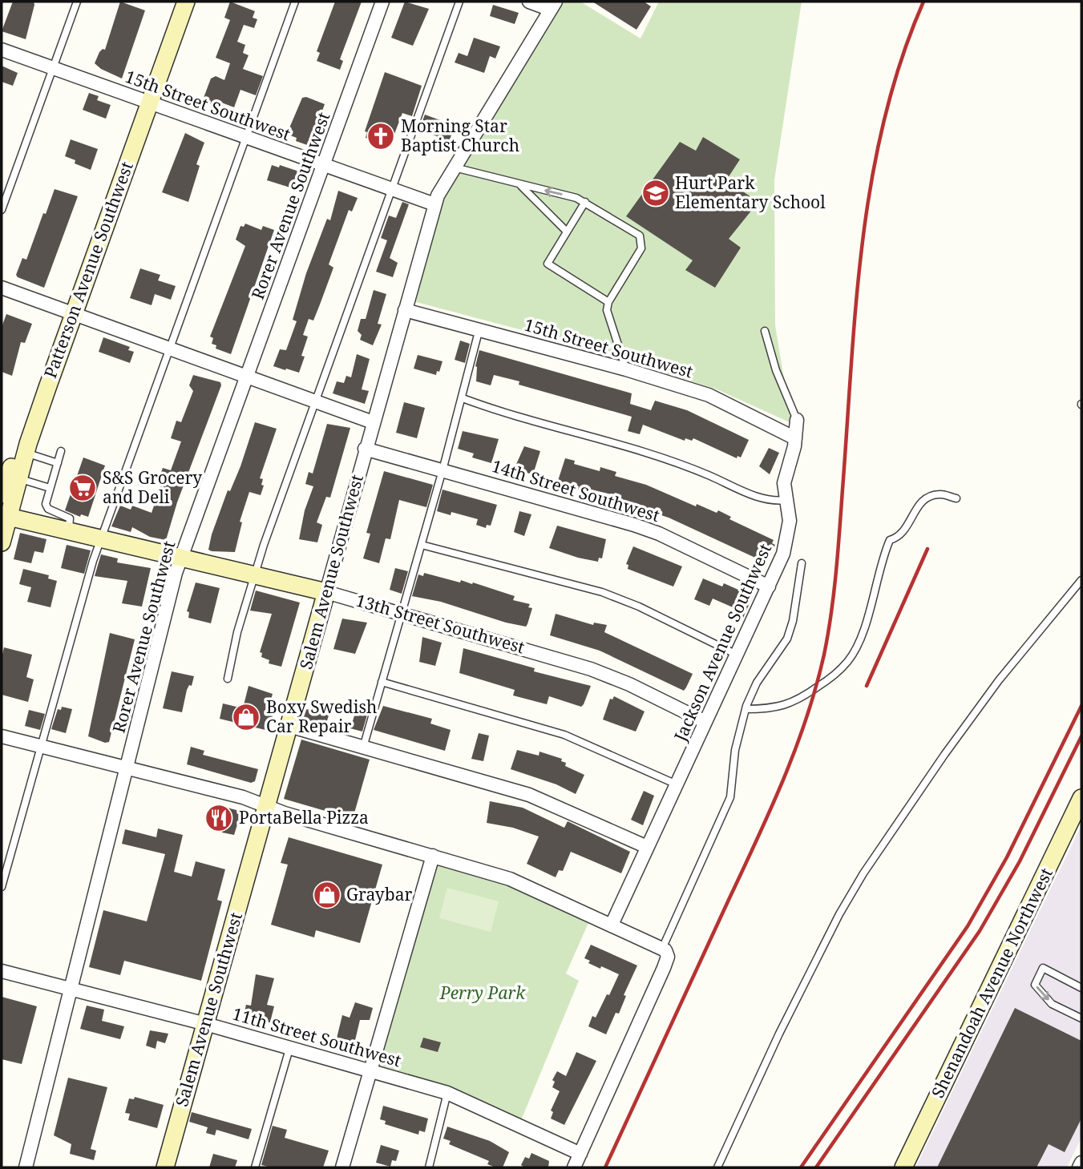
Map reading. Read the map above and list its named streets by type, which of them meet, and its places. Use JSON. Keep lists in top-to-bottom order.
{
  "streets": {
    "street": [
      "15th Street Southwest",
      "Rorer Avenue Southwest",
      "Patterson Avenue Southwest",
      "14th Street Southwest",
      "Salem Avenue Southwest",
      "13th Street Southwest",
      "Jackson Avenue Southwest",
      "Shenandoah Avenue Northwest",
      "11th Street Southwest"
    ]
  },
  "crossings": [
    ["15th Street Southwest", "Rorer Avenue Southwest"],
    ["15th Street Southwest", "Patterson Avenue Southwest"],
    ["15th Street Southwest", "Salem Avenue Southwest"],
    ["15th Street Southwest", "Jackson Avenue Southwest"],
    ["Rorer Avenue Southwest", "13th Street Southwest"],
    ["Rorer Avenue Southwest", "11th Street Southwest"],
    ["Patterson Avenue Southwest", "13th Street Southwest"],
    ["14th Street Southwest", "Salem Avenue Southwest"],
    ["14th Street Southwest", "Jackson Avenue Southwest"],
    ["Salem Avenue Southwest", "13th Street Southwest"],
    ["Salem Avenue Southwest", "11th Street Southwest"],
    ["13th Street Southwest", "Jackson Avenue Southwest"]
  ],
  "parks": ["Perry Park"],
  "places": {
    "church": ["Morning Star Baptist Church"],
    "school or university": ["Hurt Park Elementary School"],
    "supermarket": ["S&S Grocery and Deli"],
    "shop": ["Boxy Swedish Car Repair", "Graybar"],
    "restaurant": ["PortaBella Pizza"]
  }
}
